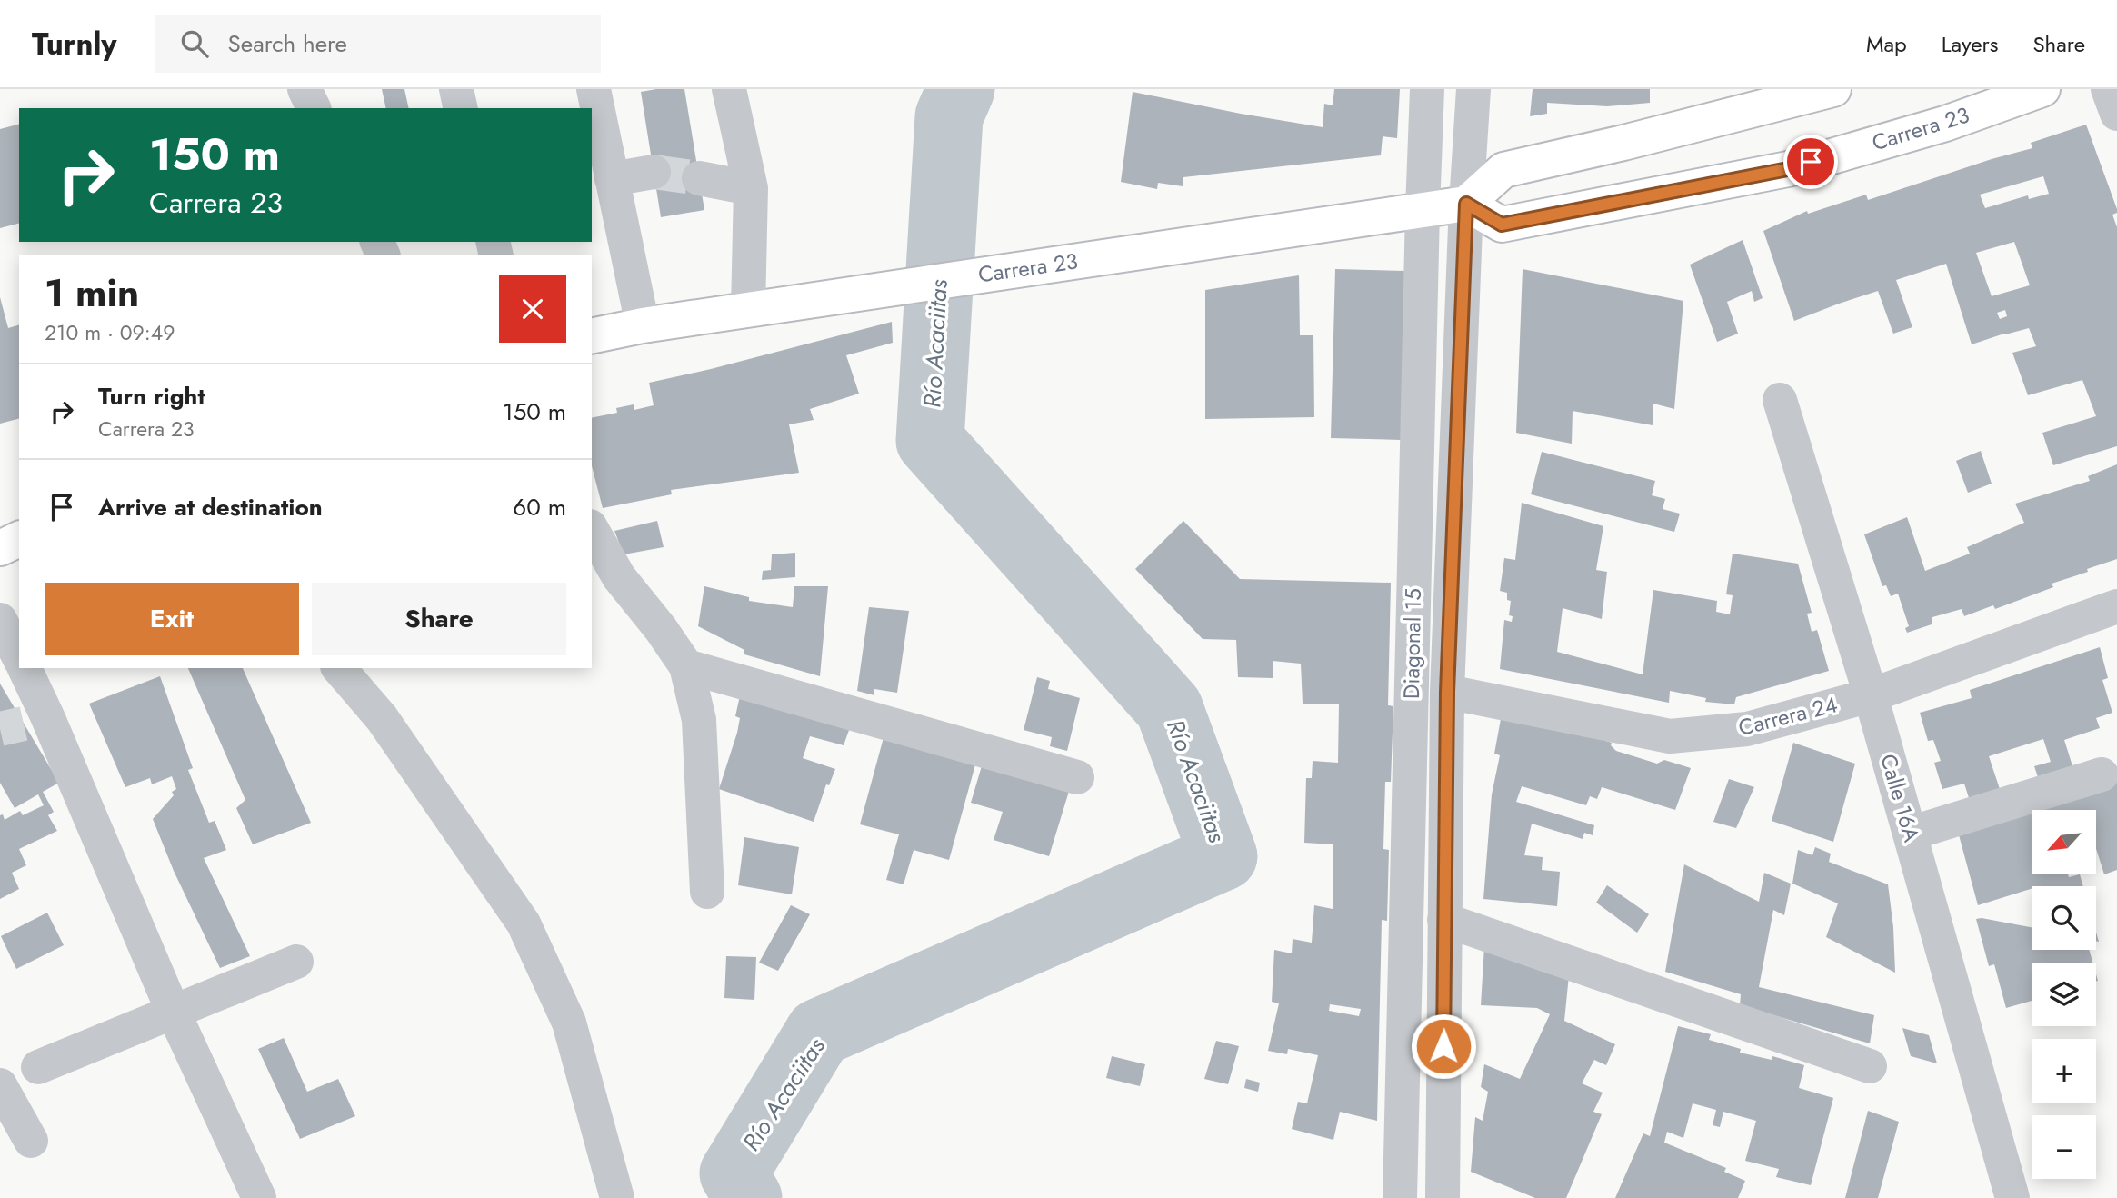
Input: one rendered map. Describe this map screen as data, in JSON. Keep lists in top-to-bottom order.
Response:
{
  "streets": {
    "main road": ["Carrera 23"],
    "street": ["Diagonal 15", "Carrera 24", "Calle 16A"]
  },
  "crossings": [
    ["Carrera 23", "Diagonal 15"],
    ["Diagonal 15", "Carrera 24"],
    ["Carrera 24", "Calle 16A"]
  ],
  "water": ["Río Acaciitas"],
  "north": "bottom left",
  "page": {
    "header": "Turnly",
    "search": "Search here",
    "nav": ["Map", "Layers", "Share"],
    "turn": ["150 m", "Carrera 23"],
    "heading": ["1 min", "210 m · 09:49"],
    "list": [
      {
        "name": "Turn right",
        "note": "Carrera 23",
        "value": "150 m"
      },
      {
        "name": "Arrive at destination",
        "value": "60 m"
      }
    ],
    "buttons": ["Exit", "Share"],
    "map_buttons": ["+", "−"]
  }
}
